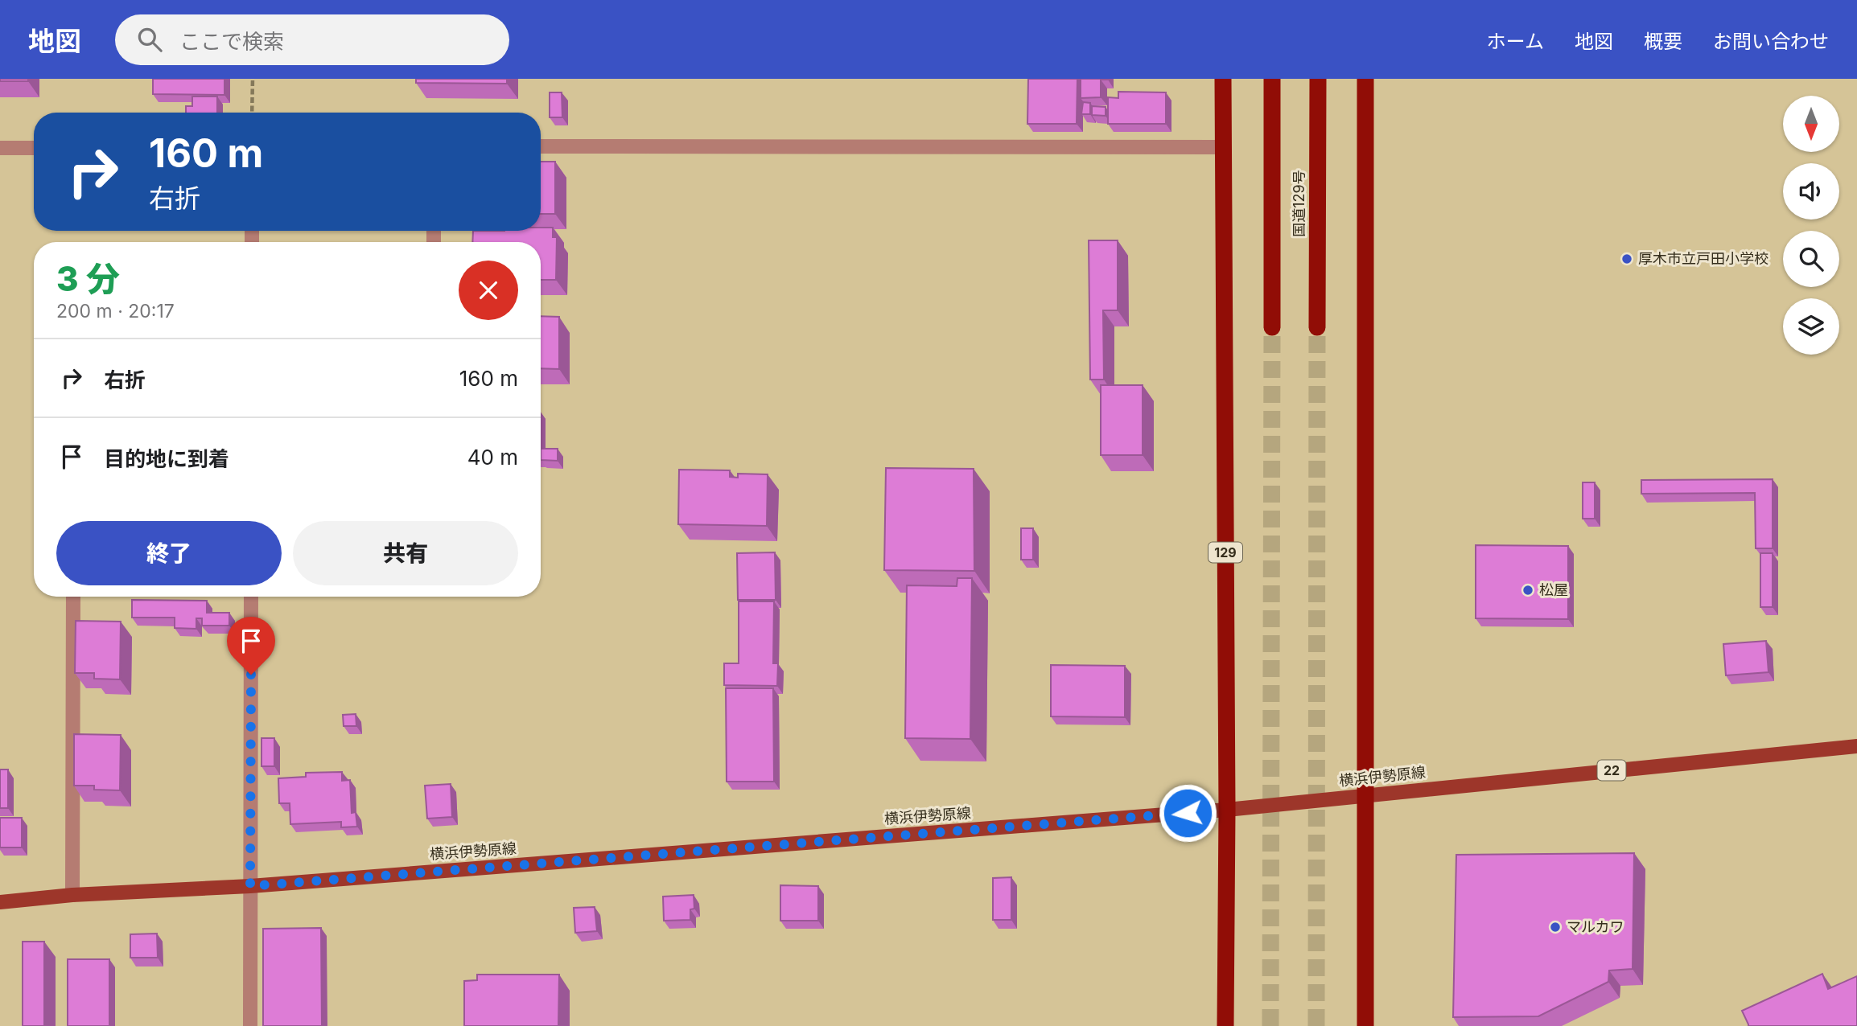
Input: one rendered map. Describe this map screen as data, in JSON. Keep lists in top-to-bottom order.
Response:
{
  "streets": {
    "highway": ["国道129号", "129"],
    "main road": ["22", "横浜伊勢原線"]
  },
  "crossings": [
    ["129", "横浜伊勢原線"]
  ],
  "places": ["厚木市立戸田小学校", "松屋", "マルカワ"],
  "north": "bottom",
  "page": {
    "header": "地図",
    "search": "ここで検索",
    "nav": [
      "ホーム",
      "地図",
      "概要",
      "お問い合わせ"
    ],
    "turn": ["160 m", "右折"],
    "heading": ["3 分", "200 m · 20:17"],
    "list": [
      {
        "name": "右折",
        "value": "160 m"
      },
      {
        "name": "目的地に到着",
        "value": "40 m"
      }
    ],
    "buttons": ["終了", "共有"]
  }
}
